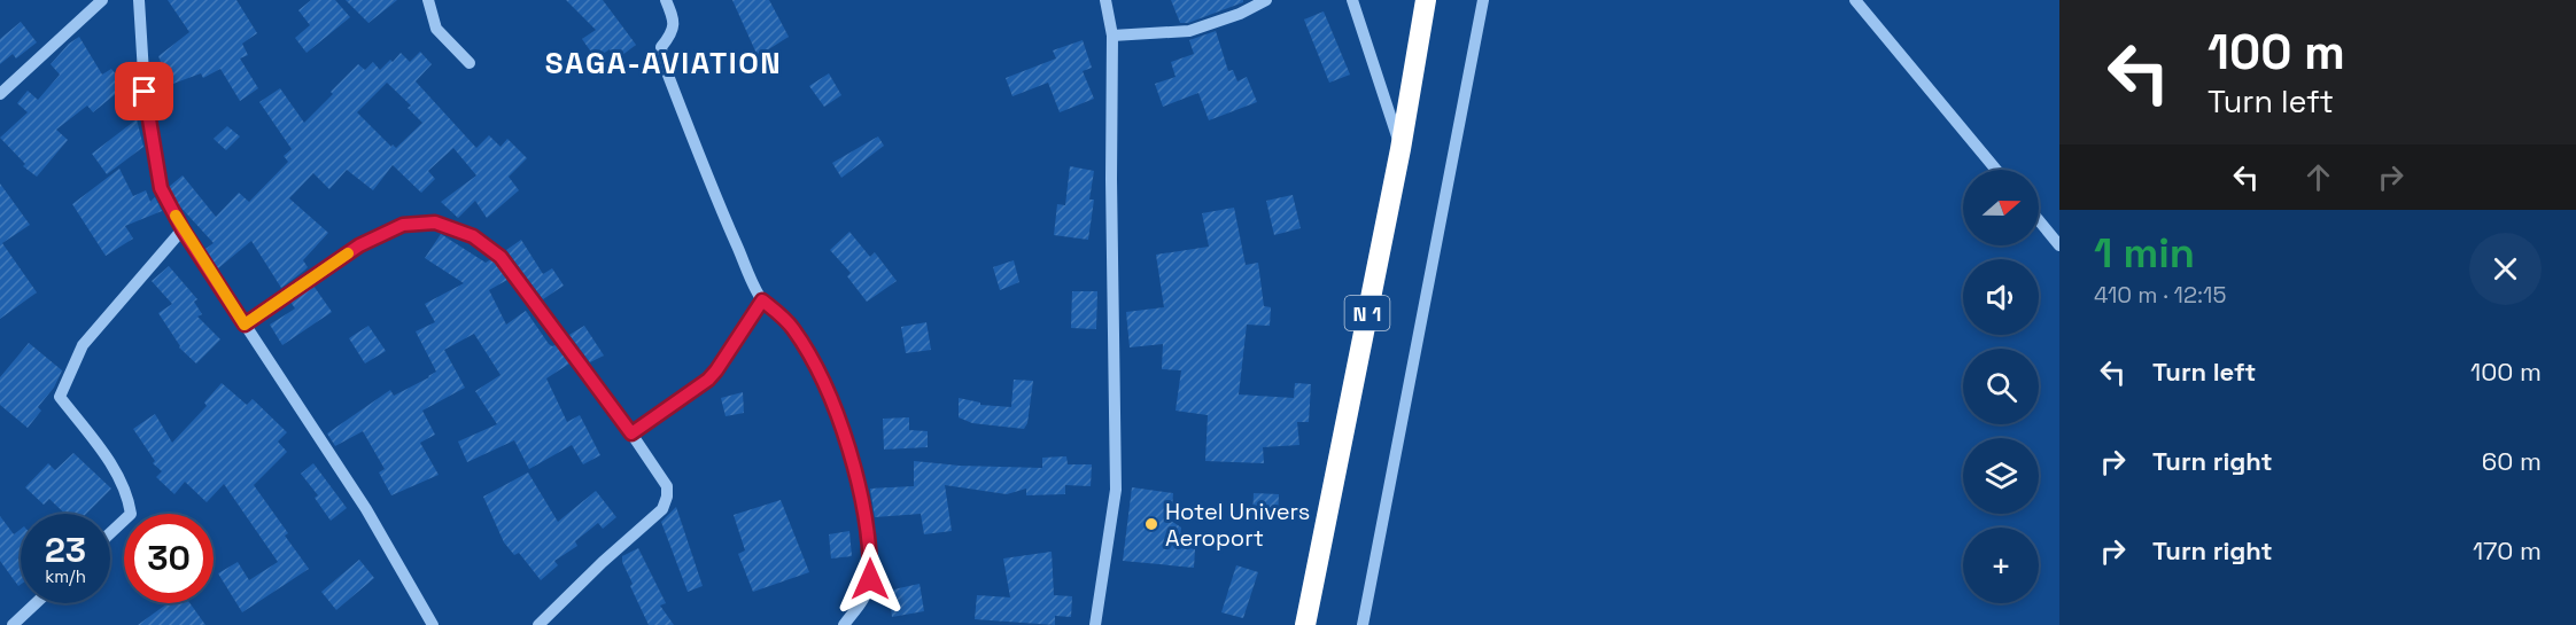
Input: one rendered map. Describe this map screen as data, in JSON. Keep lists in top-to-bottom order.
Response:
{
  "streets": {
    "highway": ["N 1"]
  },
  "districts": ["SAGA-AVIATION"],
  "places": ["Hotel Univers Aeroport"],
  "north": "right",
  "page": {
    "turn": ["100 m", "Turn left"],
    "map_buttons": "+",
    "heading": ["1 min", "410 m · 12:15"],
    "list": [
      {
        "name": "Turn left",
        "value": "100 m"
      },
      {
        "name": "Turn right",
        "value": "60 m"
      },
      {
        "name": "Turn right",
        "value": "170 m"
      }
    ],
    "speed": "23 km/h",
    "limit": "30"
  }
}
